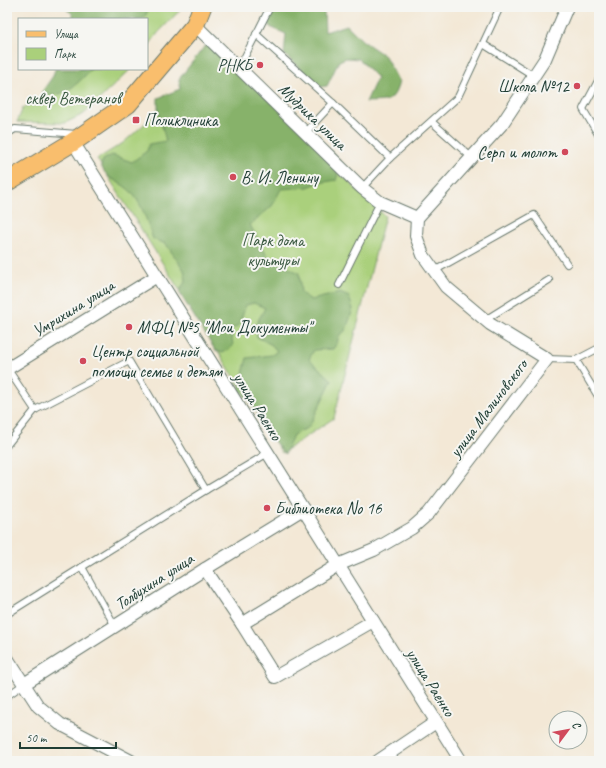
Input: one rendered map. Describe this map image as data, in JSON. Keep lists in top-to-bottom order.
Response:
{
  "streets": {
    "street": [
      "Мудрика улица",
      "Умрихина улица",
      "улица Раенко",
      "улица Малиновского",
      "Толбухина улица"
    ]
  },
  "crossings": [
    ["Мудрика улица", "улица Малиновского"],
    ["Умрихина улица", "улица Раенко"],
    ["улица Раенко", "улица Малиновского"],
    ["улица Раенко", "Толбухина улица"]
  ],
  "parks": ["сквер Ветеранов", "Парк дома культуры"],
  "places": {
    "other": [
      "РНКБ",
      "Школа №12",
      "Серп и молот",
      "В. И. Ленину",
      "МФЦ №5 \"Мои Документы\"",
      "Центр социальной помощи семье и детям",
      "Библиотека No 16"
    ],
    "transit": ["Поликлиника"]
  },
  "legend": ["Улица", "Парк"],
  "scale_bar": "50 m",
  "north": "top right"
}
